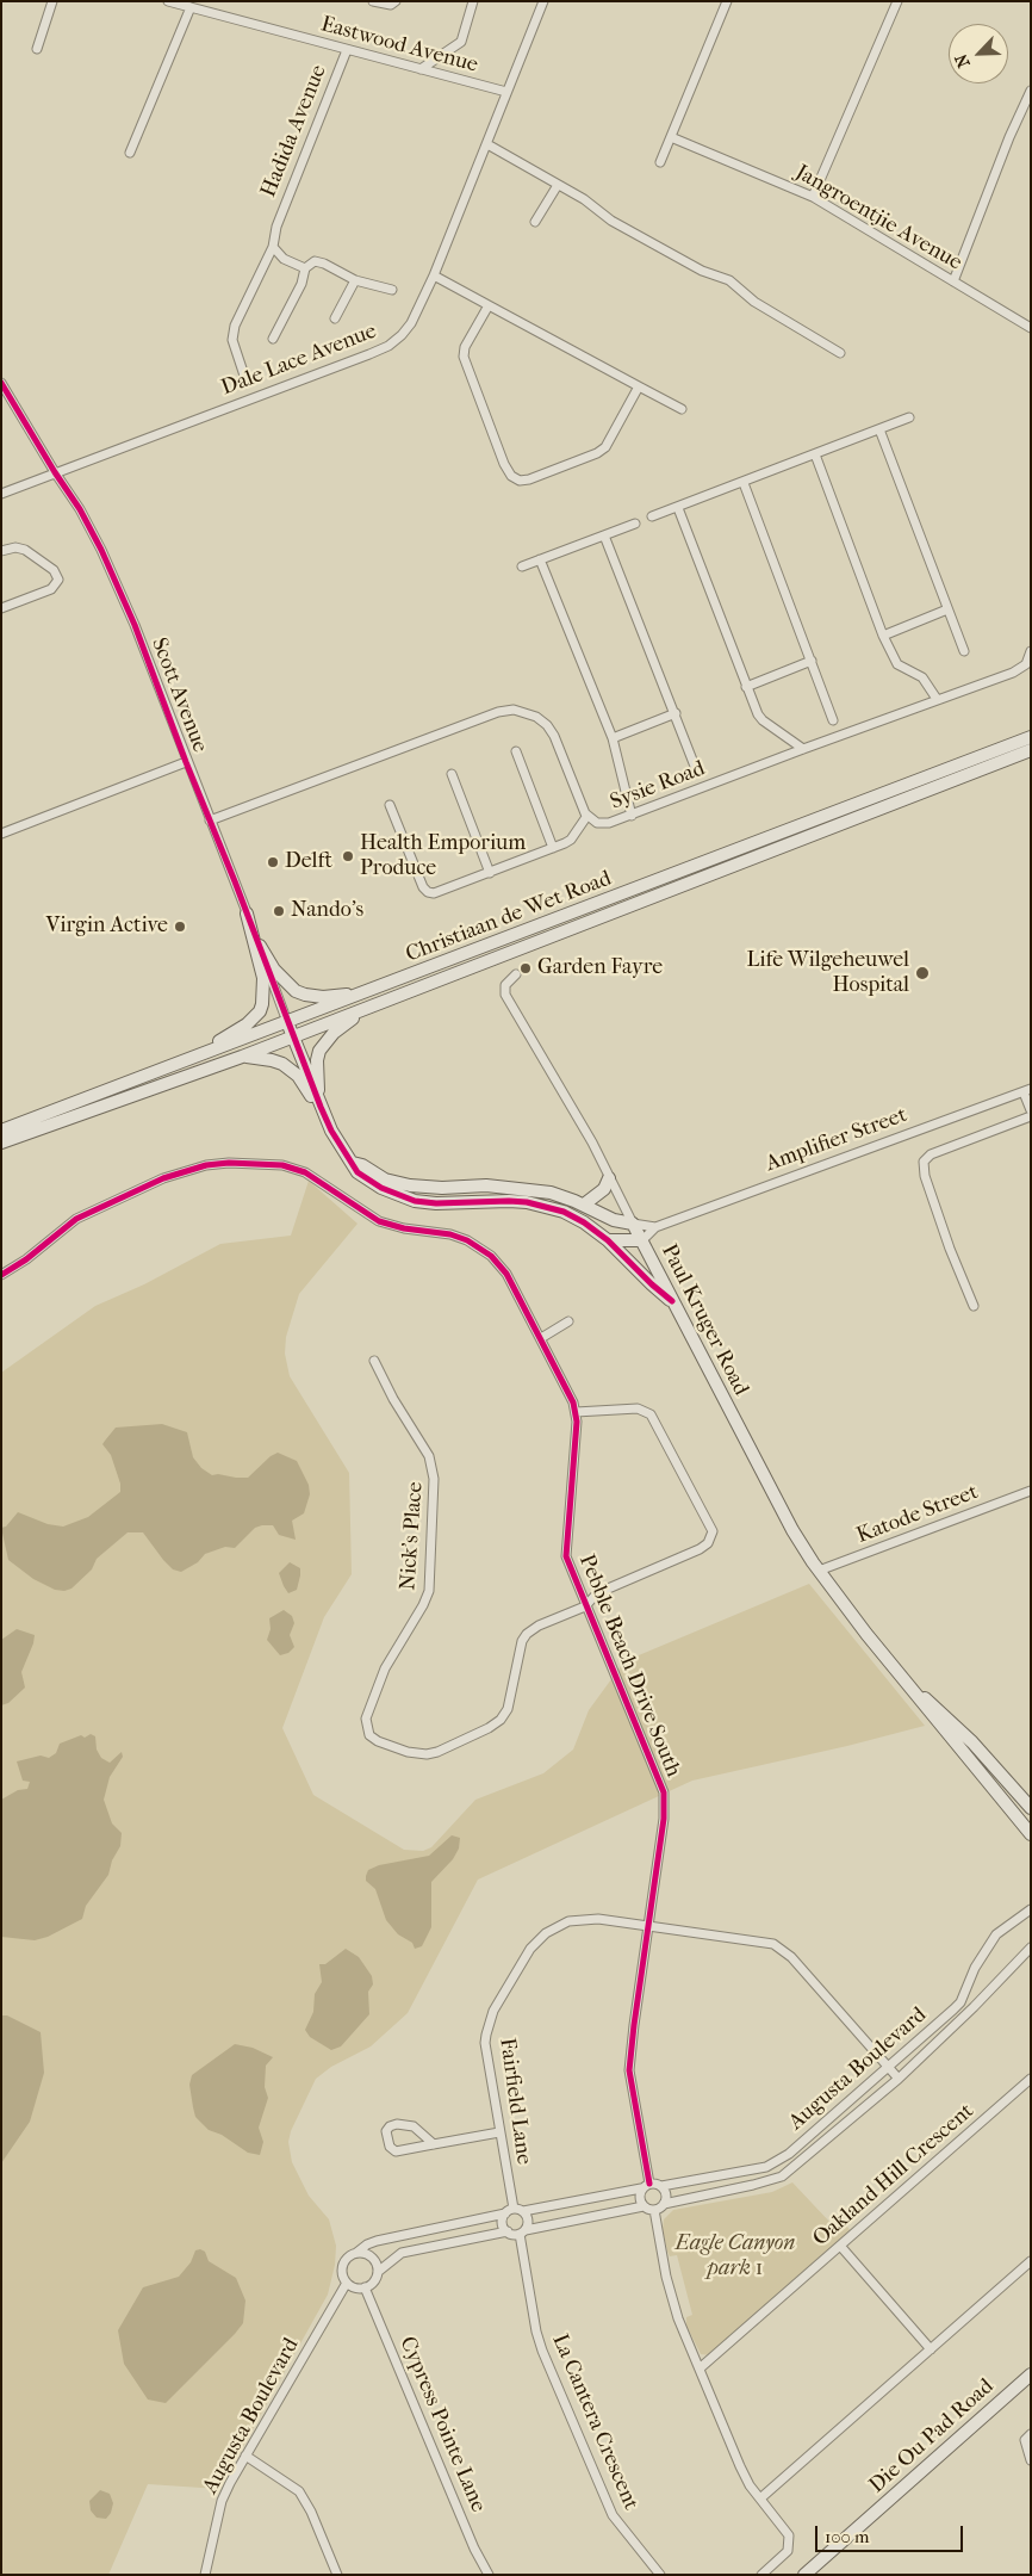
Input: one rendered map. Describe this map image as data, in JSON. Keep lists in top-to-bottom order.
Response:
{
  "streets": {
    "main road": [
      "Scott Avenue",
      "Christiaan de Wet Road",
      "Amplifier Street",
      "Paul Kruger Road",
      "Die Ou Pad Road"
    ],
    "street": [
      "Eastwood Avenue",
      "Hadida Avenue",
      "Jangroentjie Avenue",
      "Dale Lace Avenue",
      "Sysie Road",
      "Katode Street",
      "Nick’s Place",
      "Pebble Beach Drive South",
      "Augusta Boulevard",
      "Fairfield Lane",
      "Oakland Hill Crescent",
      "La Cantera Crescent",
      "Cypress Pointe Lane"
    ]
  },
  "crossings": [
    ["Eastwood Avenue", "Hadida Avenue"],
    ["Eastwood Avenue", "Dale Lace Avenue"],
    ["Dale Lace Avenue", "Scott Avenue"],
    ["Scott Avenue", "Sysie Road"],
    ["Scott Avenue", "Christiaan de Wet Road"],
    ["Amplifier Street", "Paul Kruger Road"],
    ["Paul Kruger Road", "Katode Street"],
    ["Nick’s Place", "Pebble Beach Drive South"],
    ["Pebble Beach Drive South", "Augusta Boulevard"],
    ["Pebble Beach Drive South", "Fairfield Lane"],
    ["Augusta Boulevard", "Fairfield Lane"],
    ["Augusta Boulevard", "Cypress Pointe Lane"],
    ["Fairfield Lane", "La Cantera Crescent"]
  ],
  "parks": ["Eagle Canyon park 1"],
  "places": [
    "Health Emporium Produce",
    "Delft",
    "Nando's",
    "Virgin Active",
    "Garden Fayre",
    "Life Wilgeheuwel Hospital"
  ],
  "scale_bar": "100 m",
  "north": "bottom left"
}
